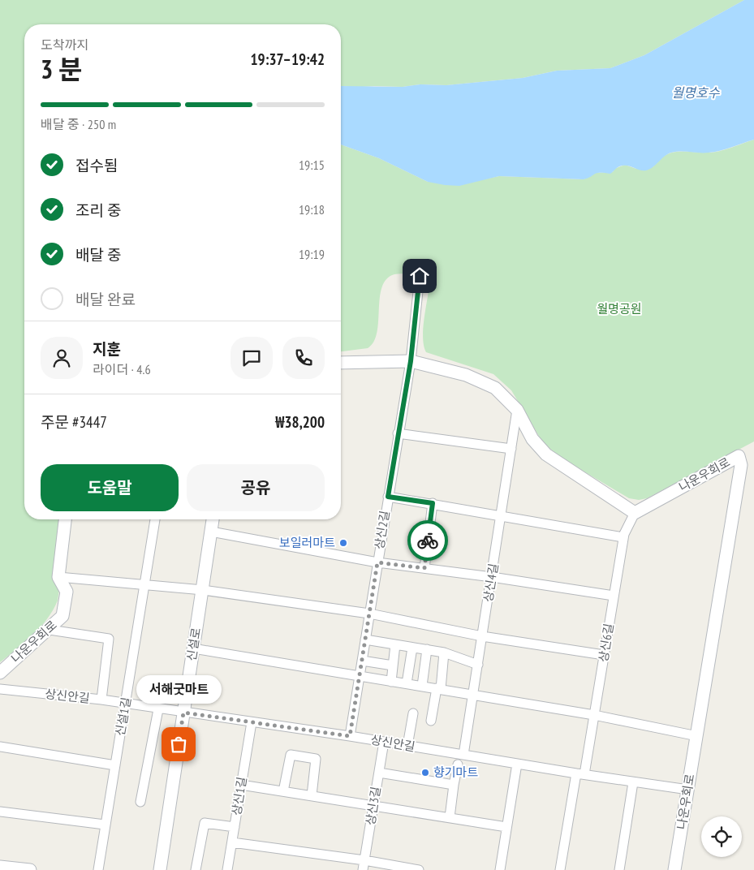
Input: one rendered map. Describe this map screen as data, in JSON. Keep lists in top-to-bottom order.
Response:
{
  "streets": {
    "street": [
      "나운우회로",
      "상신2길",
      "상신4길",
      "상신6길",
      "신설로",
      "상신안길",
      "신설1길",
      "상신1길",
      "상신3길"
    ]
  },
  "crossings": [
    ["나운우회로", "상신6길"],
    ["나운우회로", "상신안길"],
    ["상신2길", "상신안길"],
    ["상신4길", "상신안길"],
    ["상신6길", "상신안길"],
    ["신설로", "상신안길"],
    ["상신안길", "신설1길"],
    ["상신안길", "상신1길"],
    ["상신안길", "상신3길"]
  ],
  "water": ["월명호수"],
  "parks": ["월명공원"],
  "places": ["보일러마트", "서해굿마트", "향기마트"],
  "page": {
    "heading": ["3 분", "도착까지", "19:37–19:42"],
    "panel": [
      "지훈",
      "라이더 · 4.6",
      "주문 #3447",
      "₩38,200"
    ],
    "bar": "배달 중 · 250 m",
    "list": [
      ["접수됨", "19:15"],
      ["조리 중", "19:18"],
      ["배달 중", "19:19"],
      "배달 완료"
    ],
    "buttons": ["도움말", "공유"],
    "bubble": "서해굿마트"
  }
}
